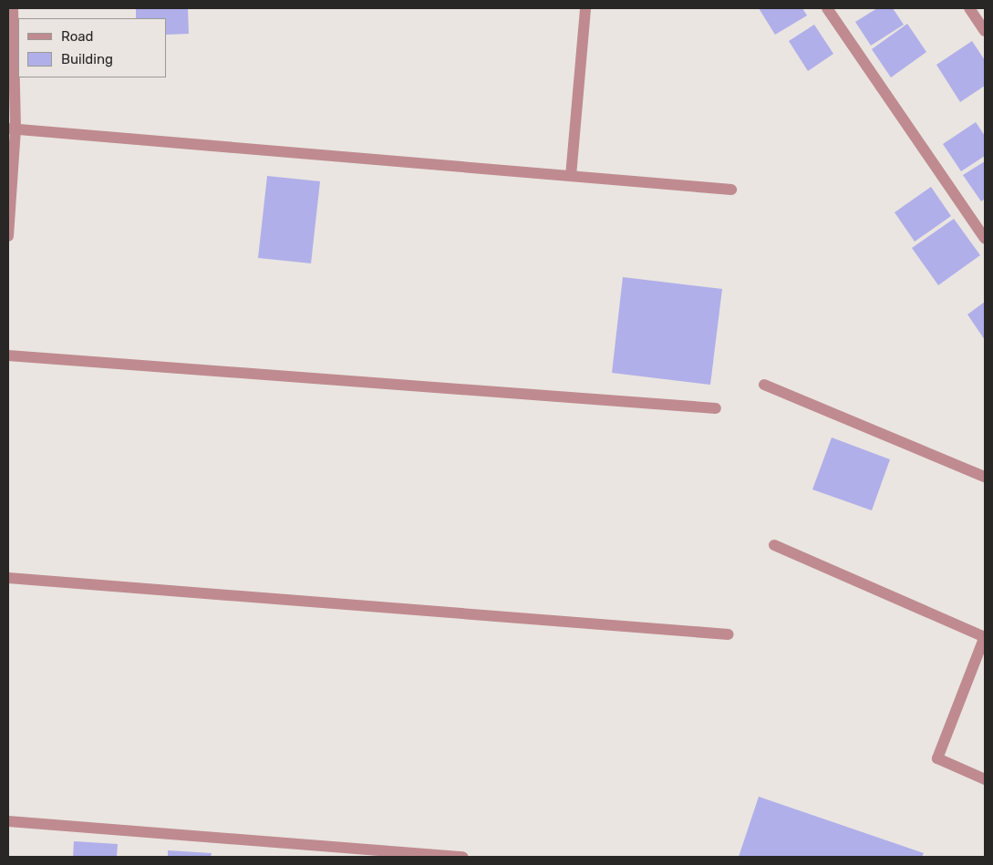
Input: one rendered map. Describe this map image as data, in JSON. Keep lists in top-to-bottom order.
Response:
{
  "legend": ["Road", "Building"]
}
